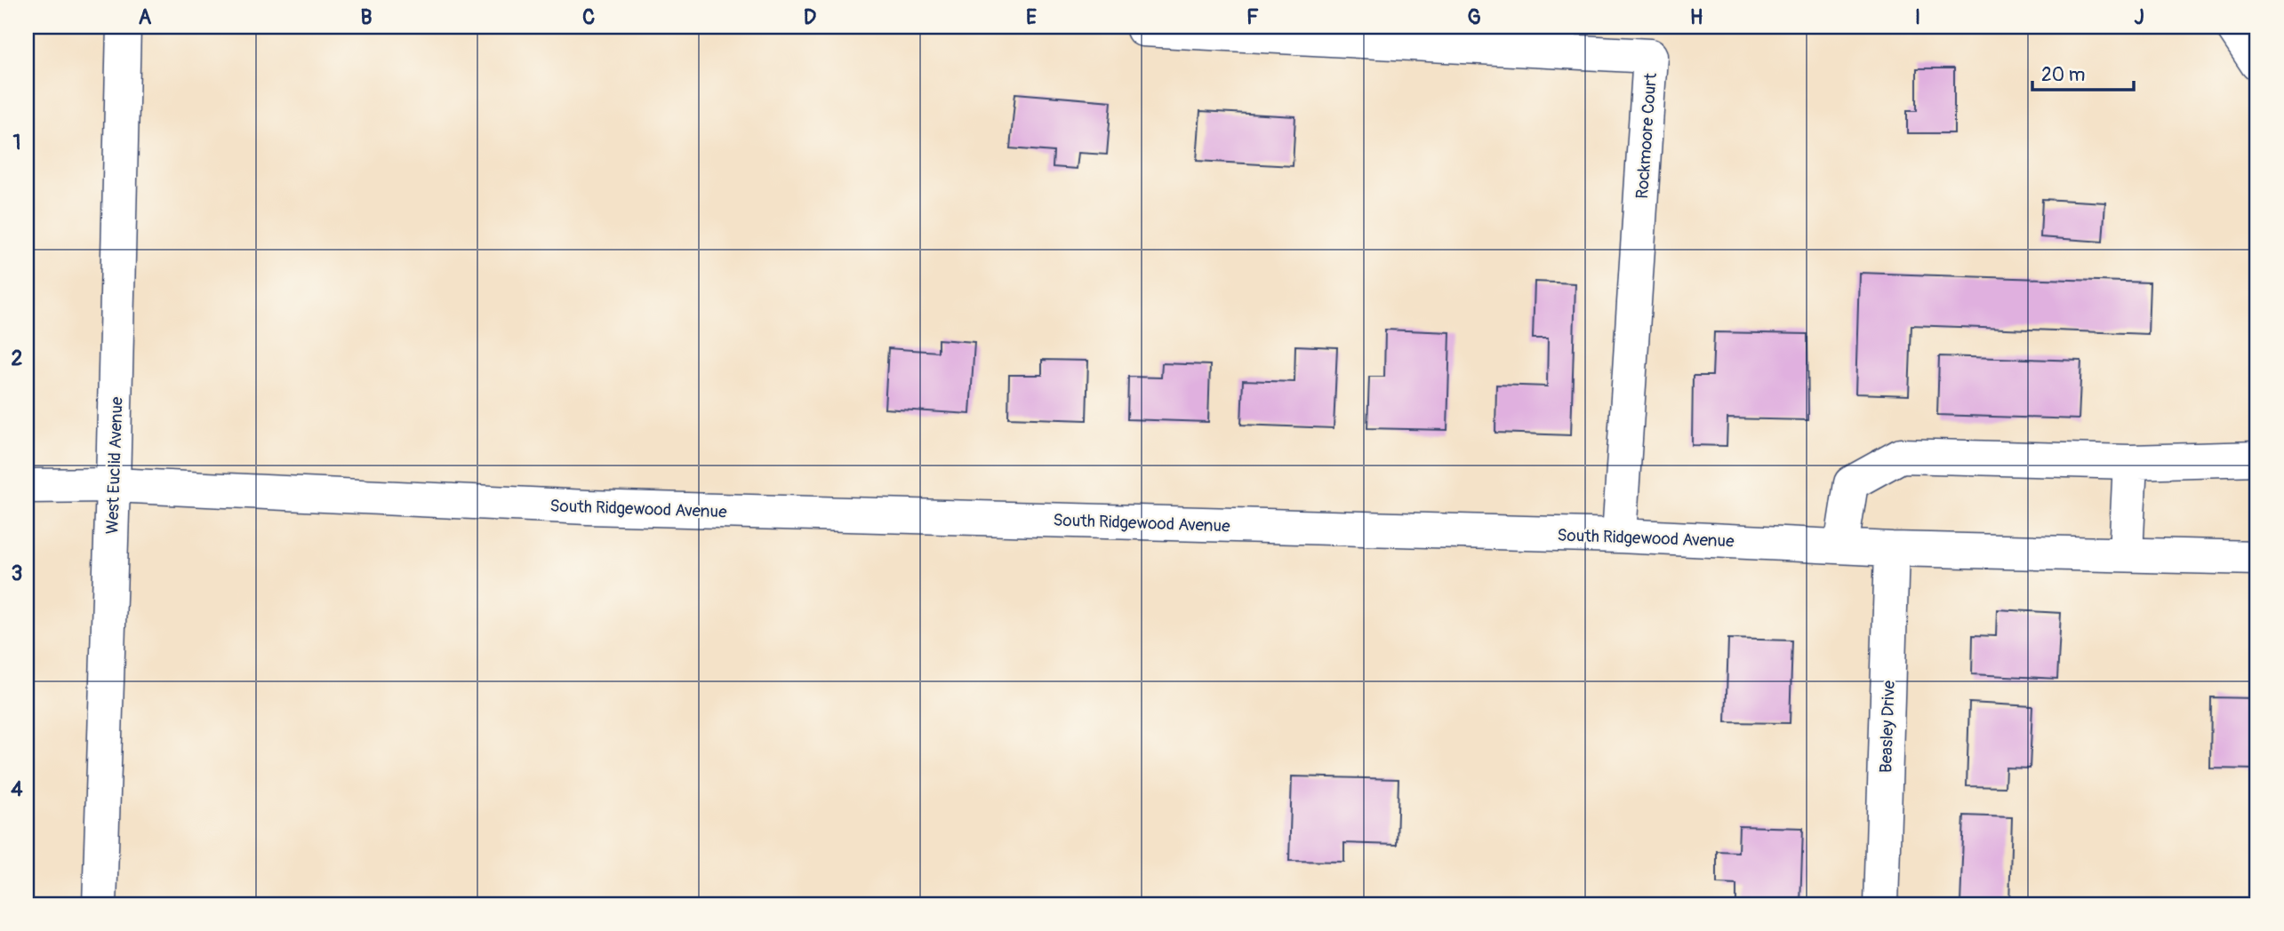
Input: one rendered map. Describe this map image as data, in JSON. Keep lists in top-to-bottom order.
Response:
{
  "streets": {
    "street": [
      "Rockmoore Court",
      "West Euclid Avenue",
      "South Ridgewood Avenue",
      "Beasley Drive"
    ]
  },
  "crossings": [
    ["Rockmoore Court", "South Ridgewood Avenue"],
    ["West Euclid Avenue", "South Ridgewood Avenue"],
    ["South Ridgewood Avenue", "Beasley Drive"]
  ],
  "scale_bar": "20 m",
  "grid": {
    "columns": [
      "A",
      "B",
      "C",
      "D",
      "E",
      "F",
      "G",
      "H",
      "I",
      "J"
    ],
    "rows": [
      "1",
      "2",
      "3",
      "4"
    ]
  }
}
